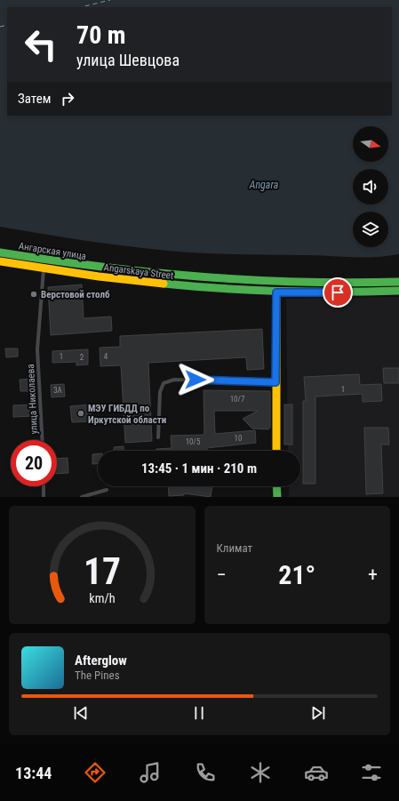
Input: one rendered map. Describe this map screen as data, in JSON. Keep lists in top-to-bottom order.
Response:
{
  "streets": {
    "main road": ["Ангарская улица", "Angarskaya Street"],
    "lane": ["улица Николаева"]
  },
  "crossings": [
    ["Angarskaya Street", "улица Николаева"]
  ],
  "water": ["Angara"],
  "places": ["Верстовой столб", "МЭУ ГИБДД по Иркутской области"],
  "house_numbers": [
    "1",
    "4",
    "2",
    "1",
    "3А",
    "10/7",
    "10",
    "10/5"
  ],
  "north": "right",
  "page": {
    "turn": ["70 m", "улица Шевцова"],
    "then": "Затем",
    "limit": "20",
    "trip": "13:45 · 1 мин · 210 m",
    "tile": "Климат",
    "heat": ["−", "21°", "+"],
    "song": ["Afterglow", "The Pines"],
    "tabs": "13:44",
    "gauge": ["17", "km/h"]
  }
}
